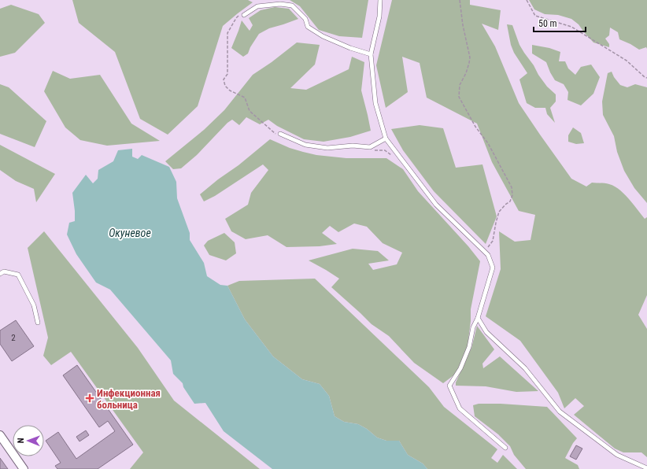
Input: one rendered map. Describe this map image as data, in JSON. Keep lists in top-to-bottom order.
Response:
{
  "water": ["Окуневое"],
  "places": {
    "health": ["Инфекционная больница"]
  },
  "house_numbers": ["2"],
  "scale_bar": "50 m",
  "north": "left"
}
